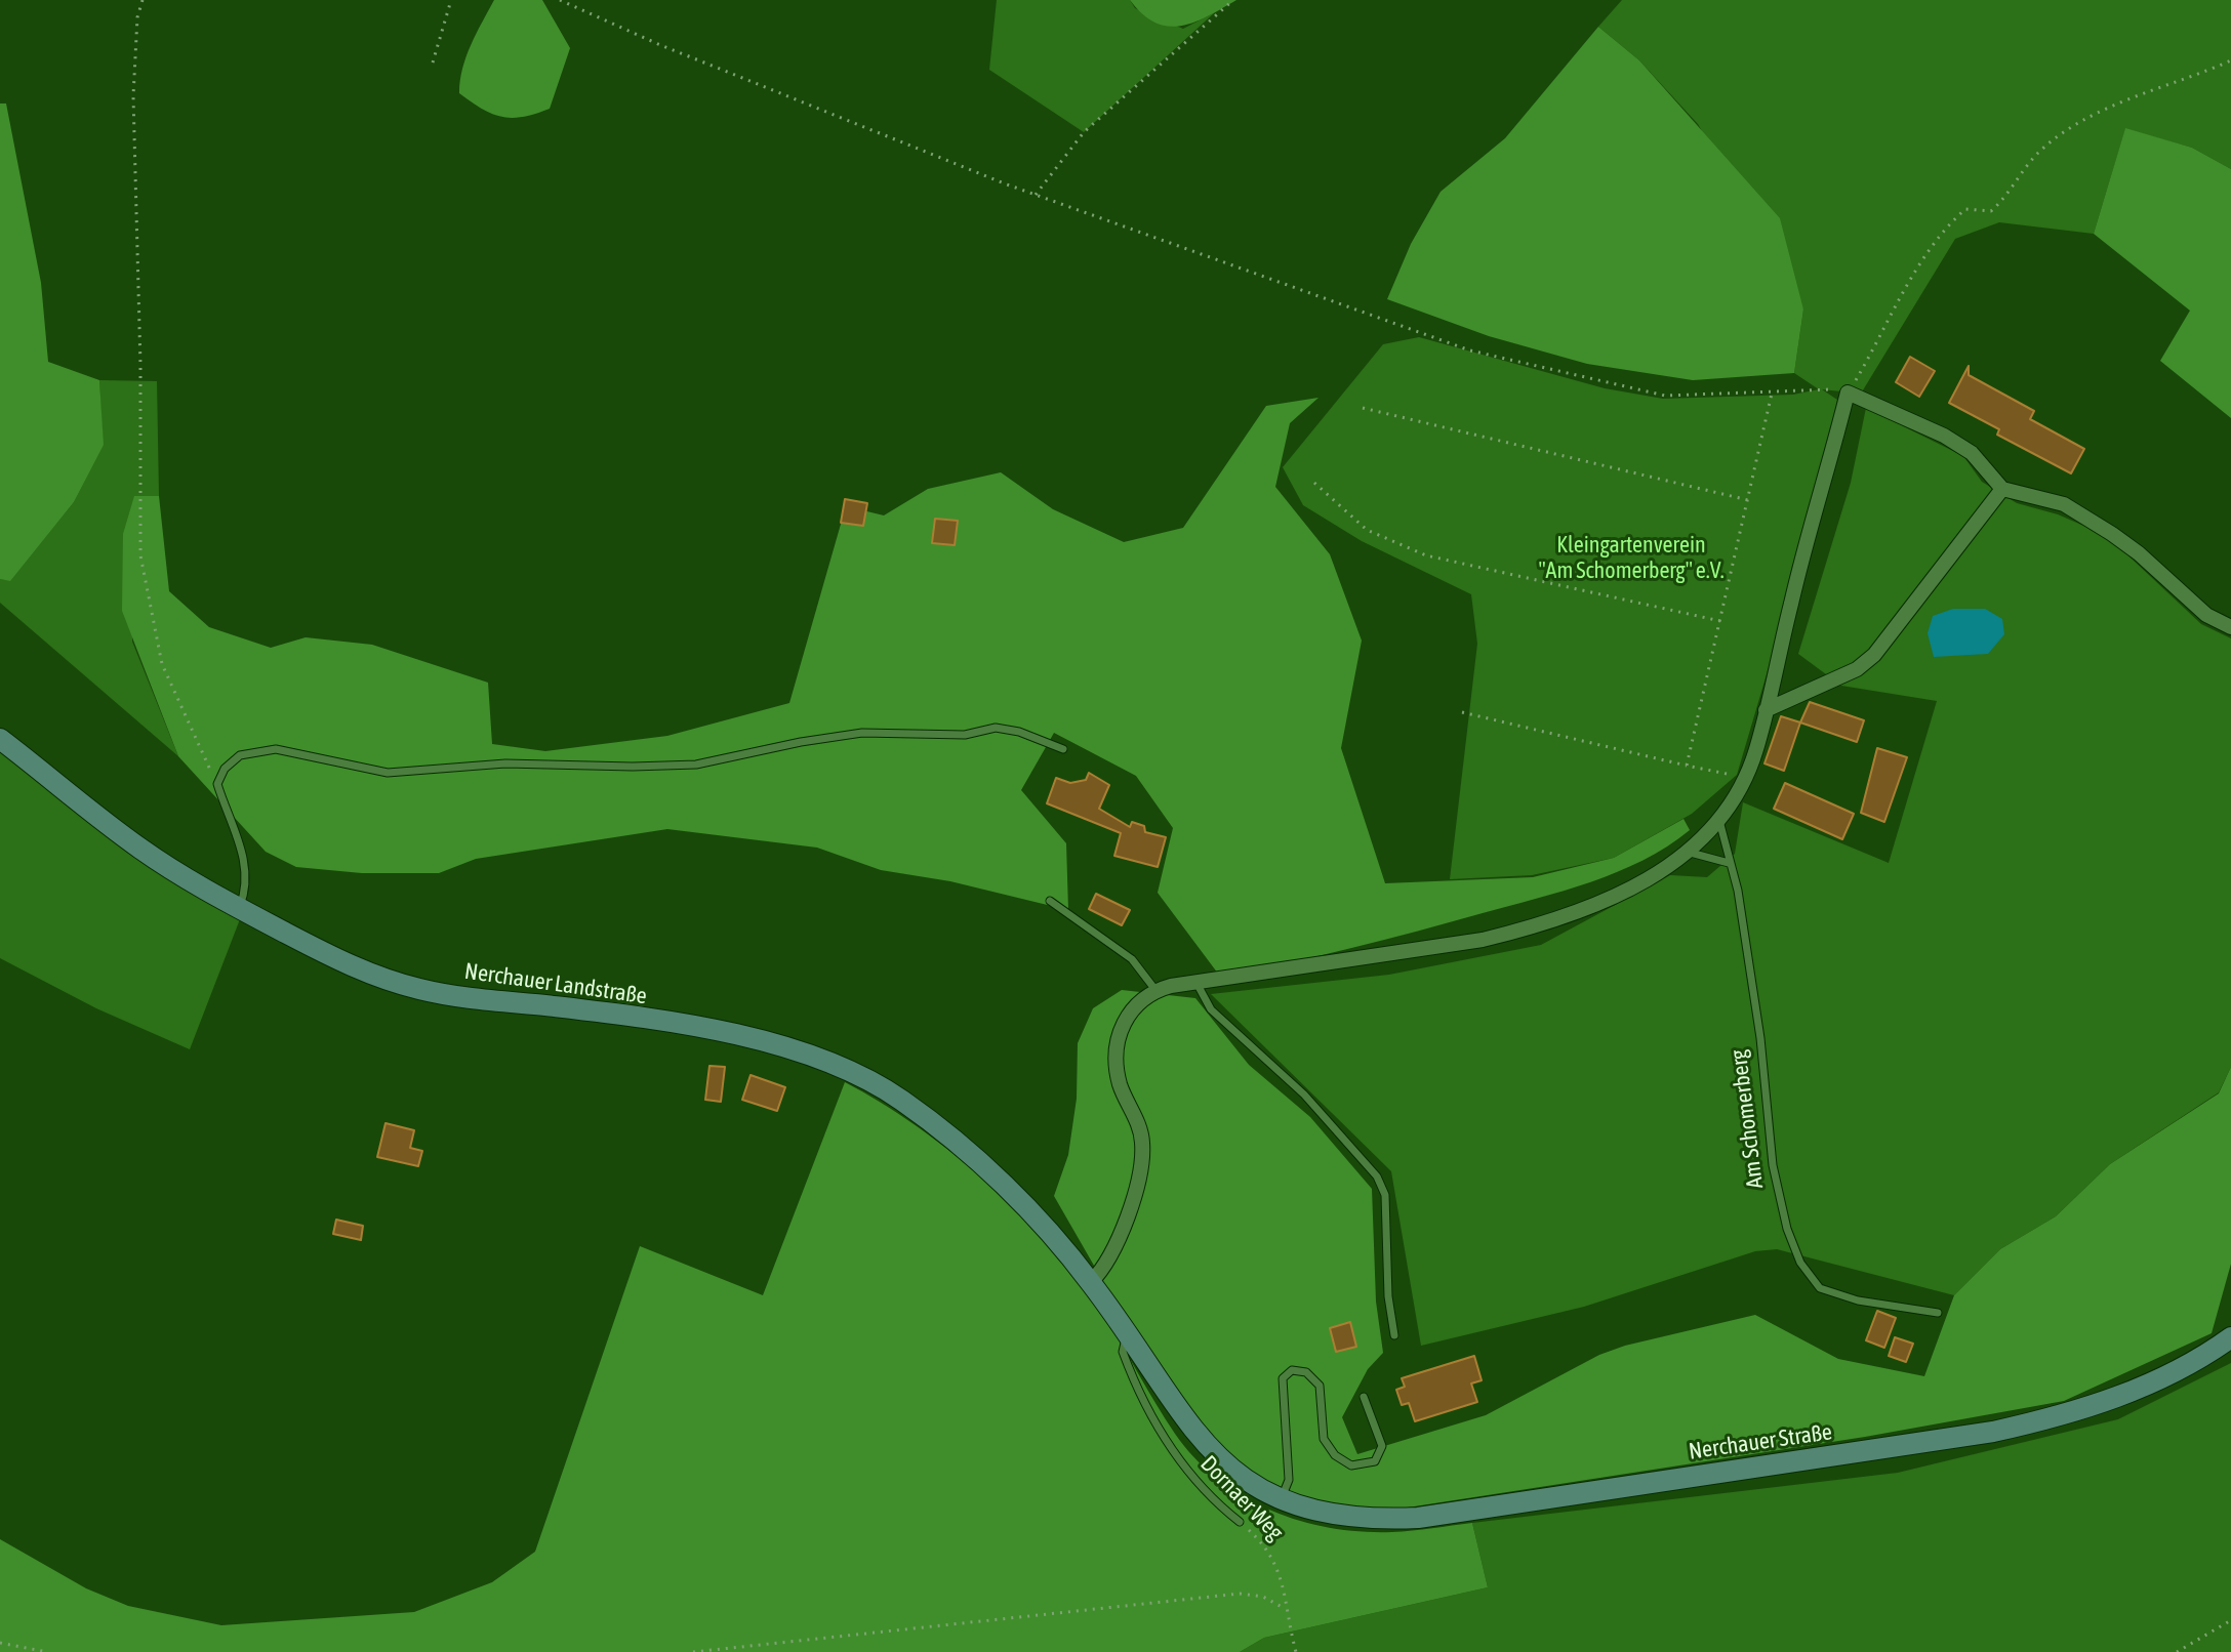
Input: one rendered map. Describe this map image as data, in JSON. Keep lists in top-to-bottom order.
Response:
{
  "streets": {
    "main road": ["Nerchauer Landstraße", "Nerchauer Straße"],
    "lane": ["Am Schomerberg", "Dornaer Weg"]
  },
  "crossings": [
    ["Nerchauer Landstraße", "Nerchauer Straße"],
    ["Nerchauer Straße", "Dornaer Weg"]
  ],
  "parks": ["Kleingartenverein \"Am Schomerberg\" e.V."]
}
